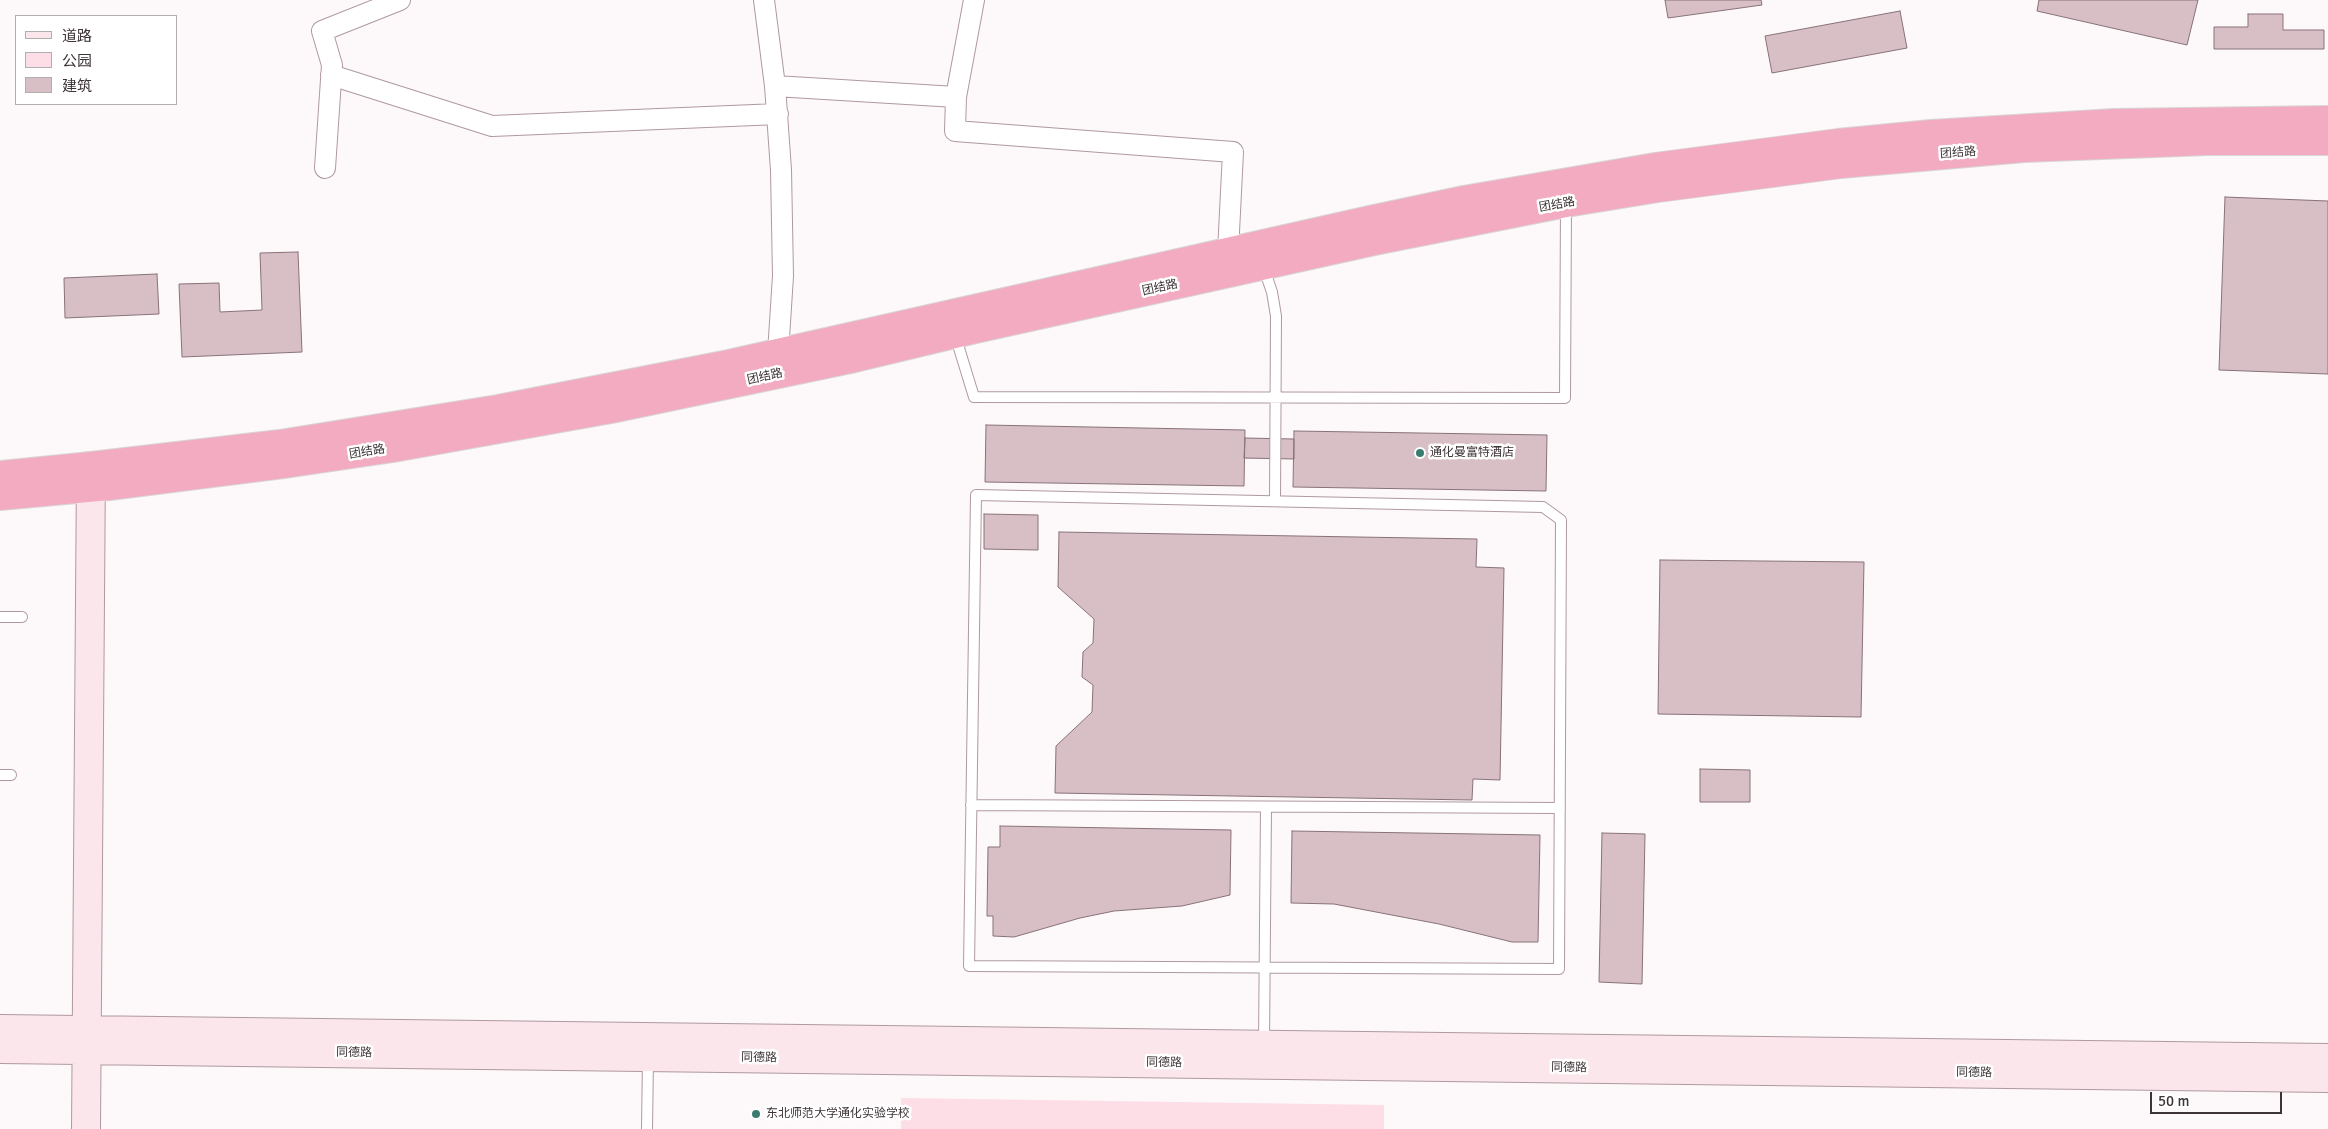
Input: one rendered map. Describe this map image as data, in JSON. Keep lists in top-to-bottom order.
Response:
{
  "streets": {
    "highway": ["团结路"],
    "main road": ["同德路"]
  },
  "places": ["通化曼富特酒店", "东北师范大学通化实验学校"],
  "legend": ["道路", "公园", "建筑"],
  "scale_bar": "50 m"
}
